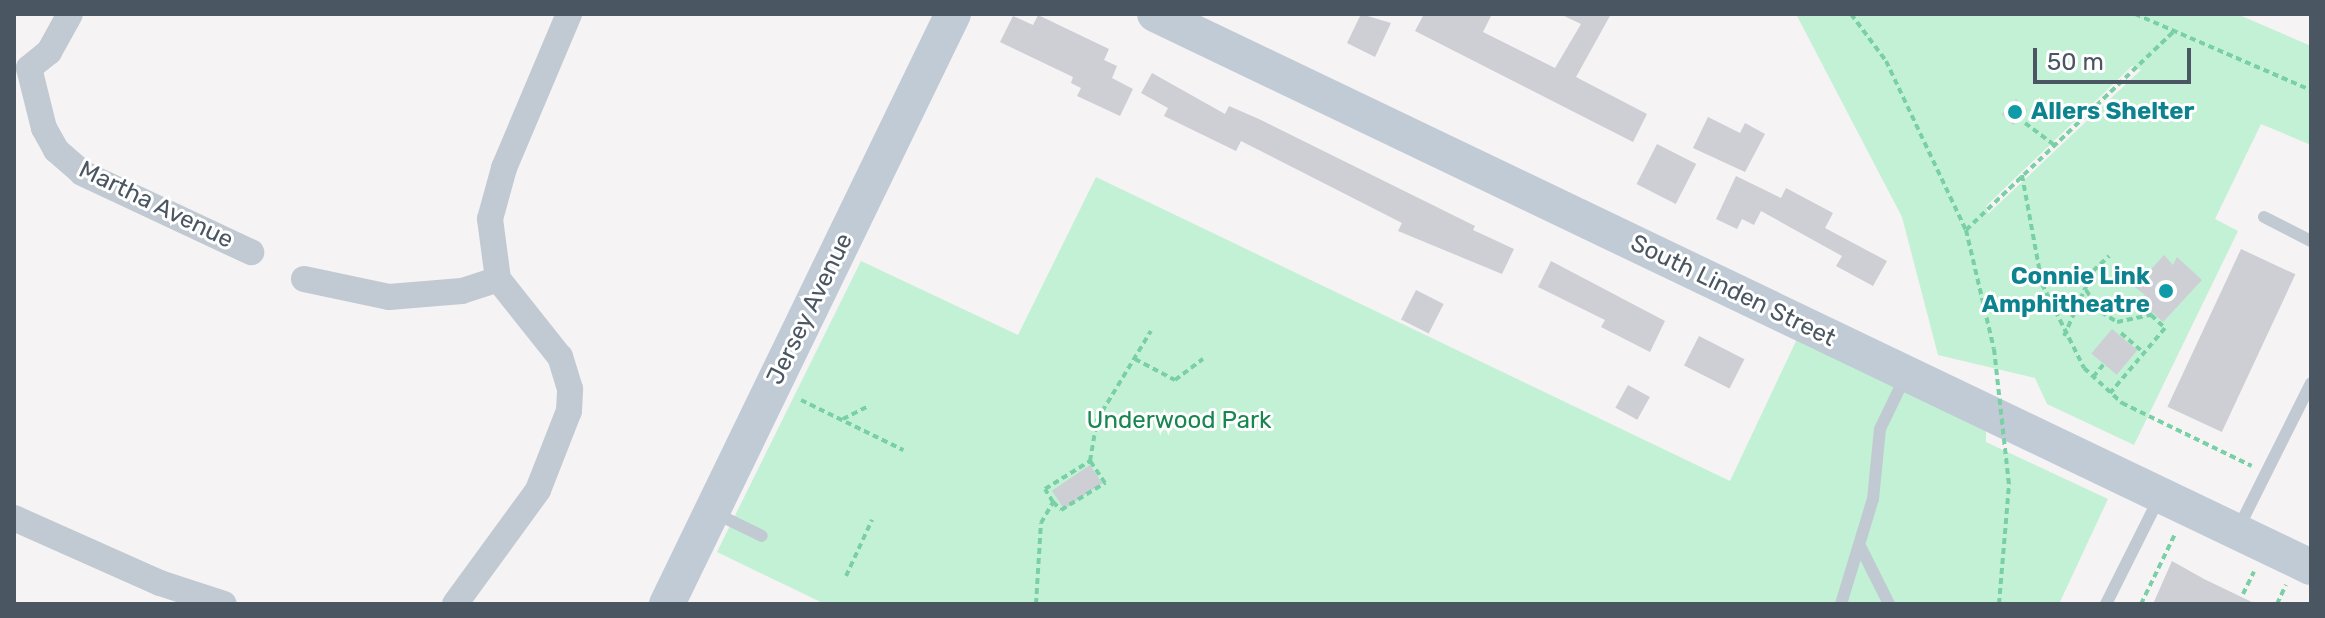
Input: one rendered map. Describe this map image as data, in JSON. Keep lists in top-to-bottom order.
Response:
{
  "streets": {
    "main road": ["South Linden Street", "Jersey Avenue"],
    "street": ["Martha Avenue"]
  },
  "parks": ["Underwood Park"],
  "places": ["Allers Shelter", "Connie Link Amphitheatre"],
  "scale_bar": "50 m"
}
